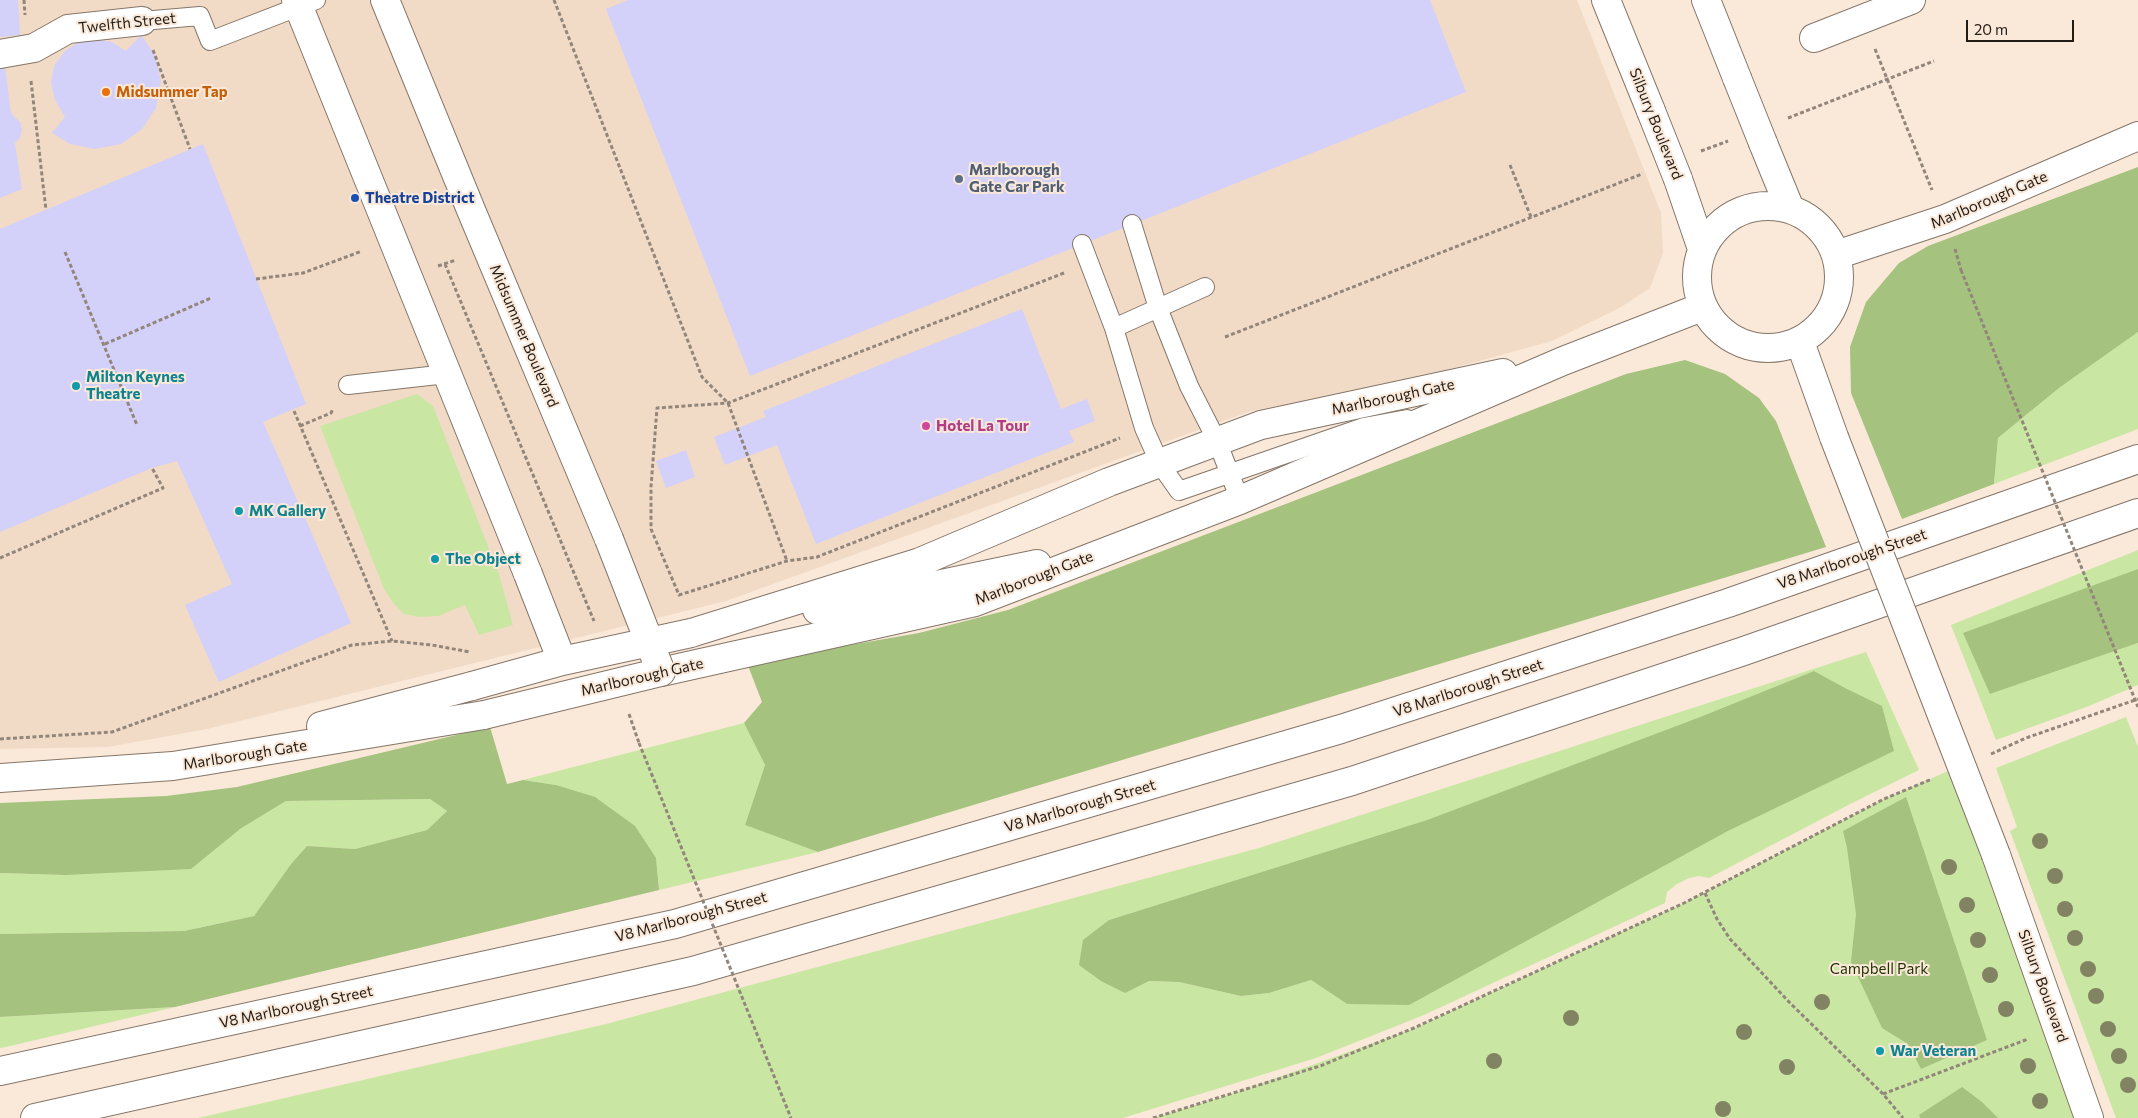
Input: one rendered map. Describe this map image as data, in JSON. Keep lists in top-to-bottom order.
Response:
{
  "streets": {
    "street": [
      "Twelfth Street",
      "Silbury Boulevard",
      "Marlborough Gate",
      "Midsummer Boulevard",
      "V8 Marlborough Street"
    ]
  },
  "crossings": [
    ["Silbury Boulevard", "Marlborough Gate"],
    ["Marlborough Gate", "Midsummer Boulevard"]
  ],
  "parks": ["Campbell Park"],
  "places": [
    "Midsummer Tap",
    "Marlborough Gate Car Park",
    "Theatre District",
    "Milton Keynes Theatre",
    "Hotel La Tour",
    "MK Gallery",
    "The Object",
    "War Veteran"
  ],
  "scale_bar": "20 m"
}
